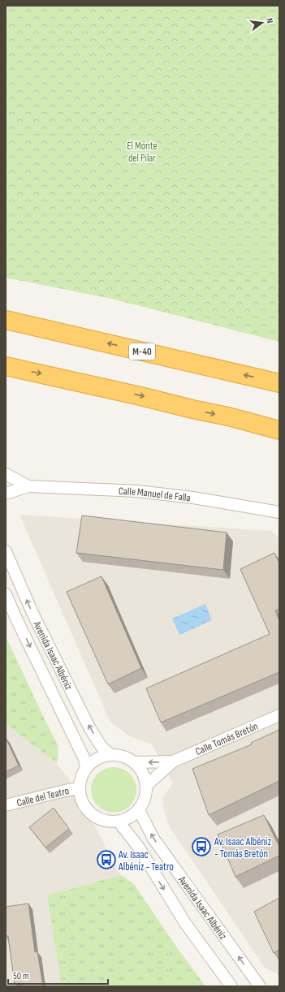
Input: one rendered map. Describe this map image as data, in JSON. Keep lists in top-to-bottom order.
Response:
{
  "streets": {
    "highway": ["M-40"],
    "street": [
      "Calle Manuel de Falla",
      "Avenida Isaac Albéniz",
      "Calle Tomás Bretón",
      "Calle del Teatro"
    ]
  },
  "crossings": [
    ["Avenida Isaac Albéniz", "Calle Tomás Bretón"],
    ["Avenida Isaac Albéniz", "Calle del Teatro"],
    ["Calle Tomás Bretón", "Calle del Teatro"]
  ],
  "parks": ["El Monte del Pilar"],
  "places": {
    "bus stop": ["Av. Isaac Albéniz - Tomás Bretón", "Av. Isaac Albéniz - Teatro"]
  },
  "scale_bar": "50 m",
  "north": "right"
}
